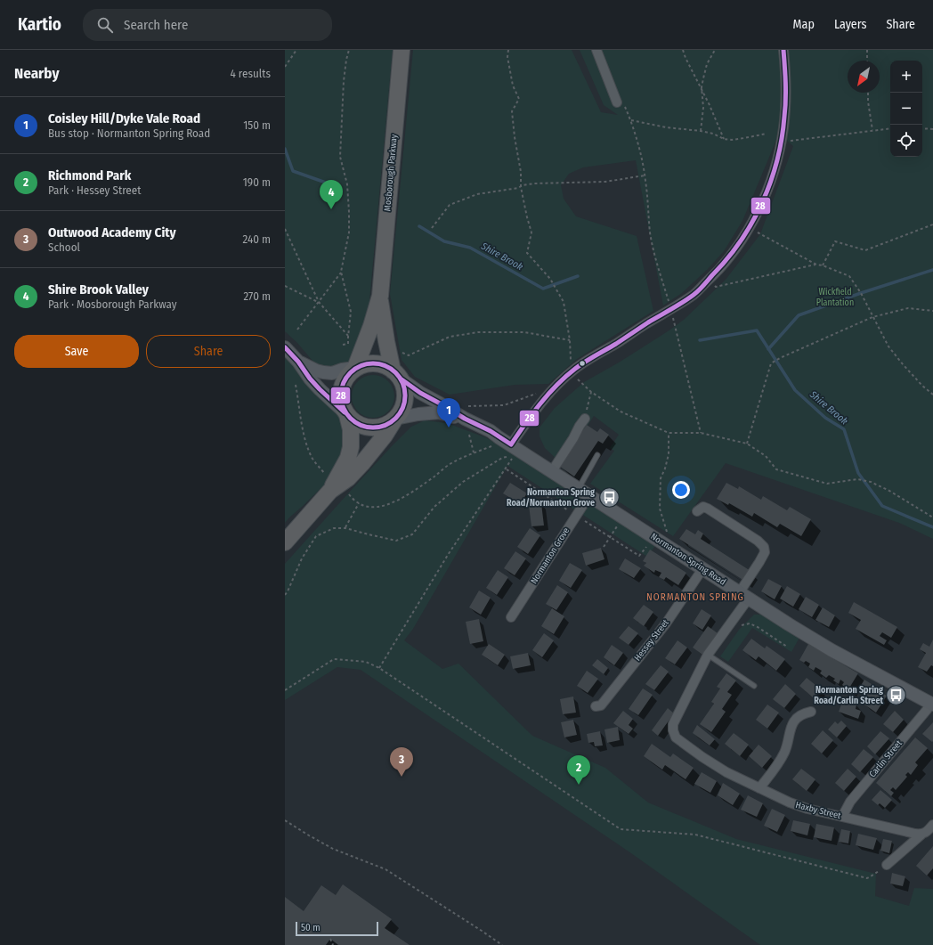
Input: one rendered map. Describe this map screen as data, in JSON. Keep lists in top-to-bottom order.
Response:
{
  "streets": {
    "highway": ["Mosborough Parkway"],
    "main road": ["Normanton Spring Road"],
    "street": [
      "Normanton Grove",
      "Hessey Street",
      "Carlin Street",
      "Haxby Street"
    ]
  },
  "crossings": [
    ["Mosborough Parkway", "Normanton Spring Road"],
    ["Normanton Grove", "Normanton Spring Road"],
    ["Normanton Spring Road", "Hessey Street"],
    ["Normanton Spring Road", "Carlin Street"],
    ["Normanton Spring Road", "Haxby Street"],
    ["Carlin Street", "Haxby Street"]
  ],
  "districts": ["NORMANTON SPRING"],
  "water": ["Shire Brook"],
  "parks": ["Wickfield Plantation"],
  "places": {
    "bus stop": ["Normanton Spring Road/Normanton Grove", "Normanton Spring Road/Carlin Street"]
  },
  "lines": ["transit line 28"],
  "scale_bar": "50 m",
  "north": "bottom left",
  "page": {
    "header": "Kartio",
    "search": "Search here",
    "nav": ["Map", "Layers", "Share"],
    "heading": ["Nearby", "4 results"],
    "map_buttons": ["+", "−"],
    "list": [
      {
        "mark": "1",
        "name": "Coisley Hill/Dyke Vale Road",
        "note": "Bus stop · Normanton Spring Road",
        "value": "150 m"
      },
      {
        "mark": "2",
        "name": "Richmond Park",
        "note": "Park · Hessey Street",
        "value": "190 m"
      },
      {
        "mark": "3",
        "name": "Outwood Academy City",
        "note": "School",
        "value": "240 m"
      },
      {
        "mark": "4",
        "name": "Shire Brook Valley",
        "note": "Park · Mosborough Parkway",
        "value": "270 m"
      }
    ],
    "pins": [
      "4",
      "1",
      "3",
      "2"
    ],
    "buttons": ["Save", "Share"],
    "scale": "50 m"
  }
}
